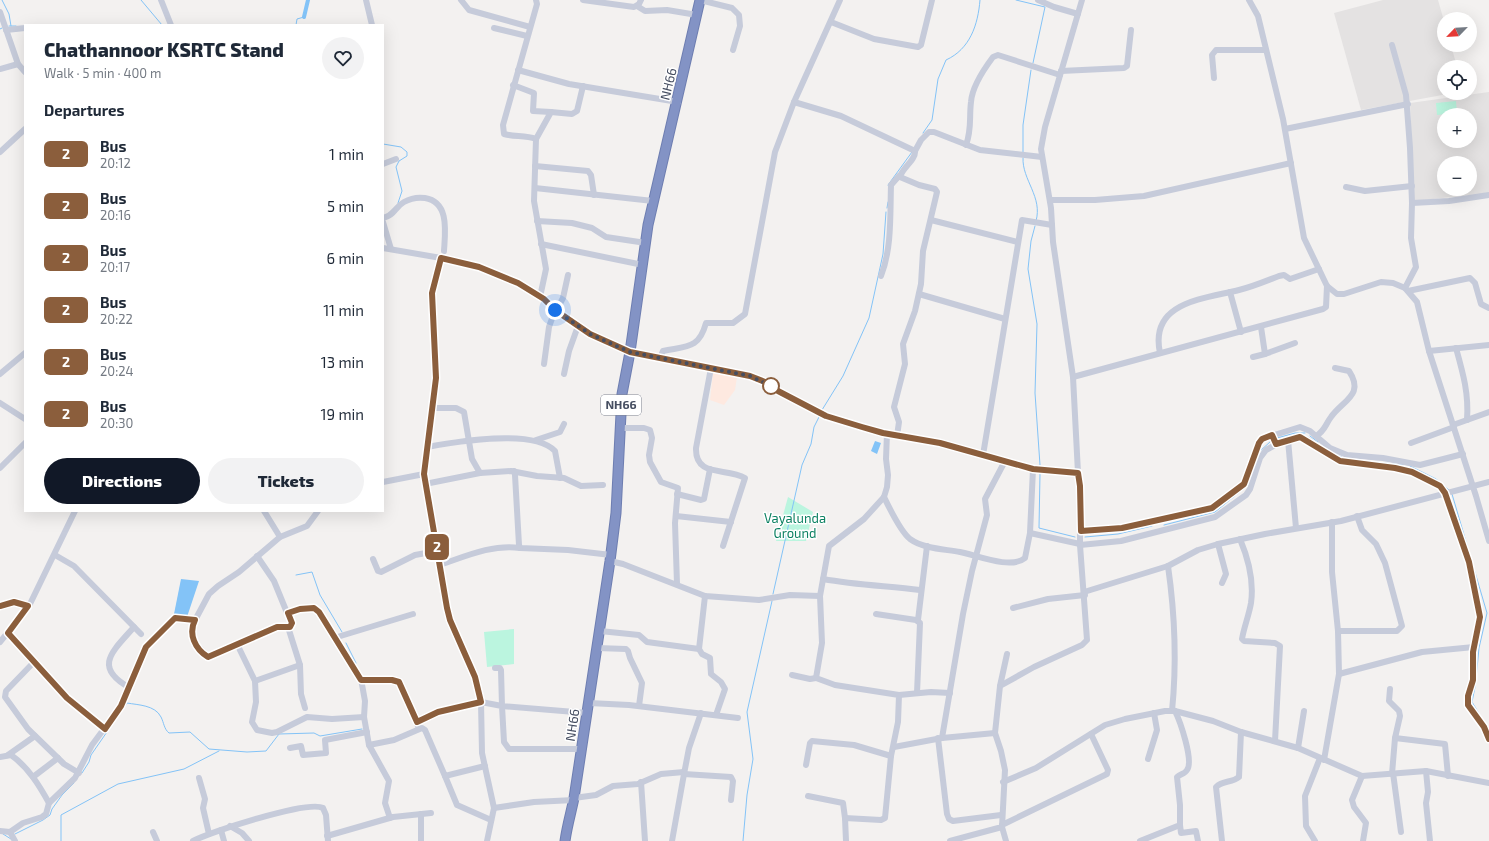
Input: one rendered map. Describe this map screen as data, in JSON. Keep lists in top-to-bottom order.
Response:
{
  "streets": {
    "highway": ["NH66"]
  },
  "parks": ["Vayalunda Ground"],
  "lines": ["bus line 2"],
  "north": "bottom left",
  "page": {
    "on_map": "2",
    "map_buttons": ["+", "−"],
    "heading": [
      ["Chathannoor KSRTC Stand", "Walk · 5 min · 400 m"],
      "Departures"
    ],
    "list": [
      {
        "mark": "2",
        "name": "Bus",
        "note": "20:12",
        "value": "1 min"
      },
      {
        "mark": "2",
        "name": "Bus",
        "note": "20:16",
        "value": "5 min"
      },
      {
        "mark": "2",
        "name": "Bus",
        "note": "20:17",
        "value": "6 min"
      },
      {
        "mark": "2",
        "name": "Bus",
        "note": "20:22",
        "value": "11 min"
      },
      {
        "mark": "2",
        "name": "Bus",
        "note": "20:24",
        "value": "13 min"
      },
      {
        "mark": "2",
        "name": "Bus",
        "note": "20:30",
        "value": "19 min"
      }
    ],
    "buttons": ["Directions", "Tickets"]
  }
}
